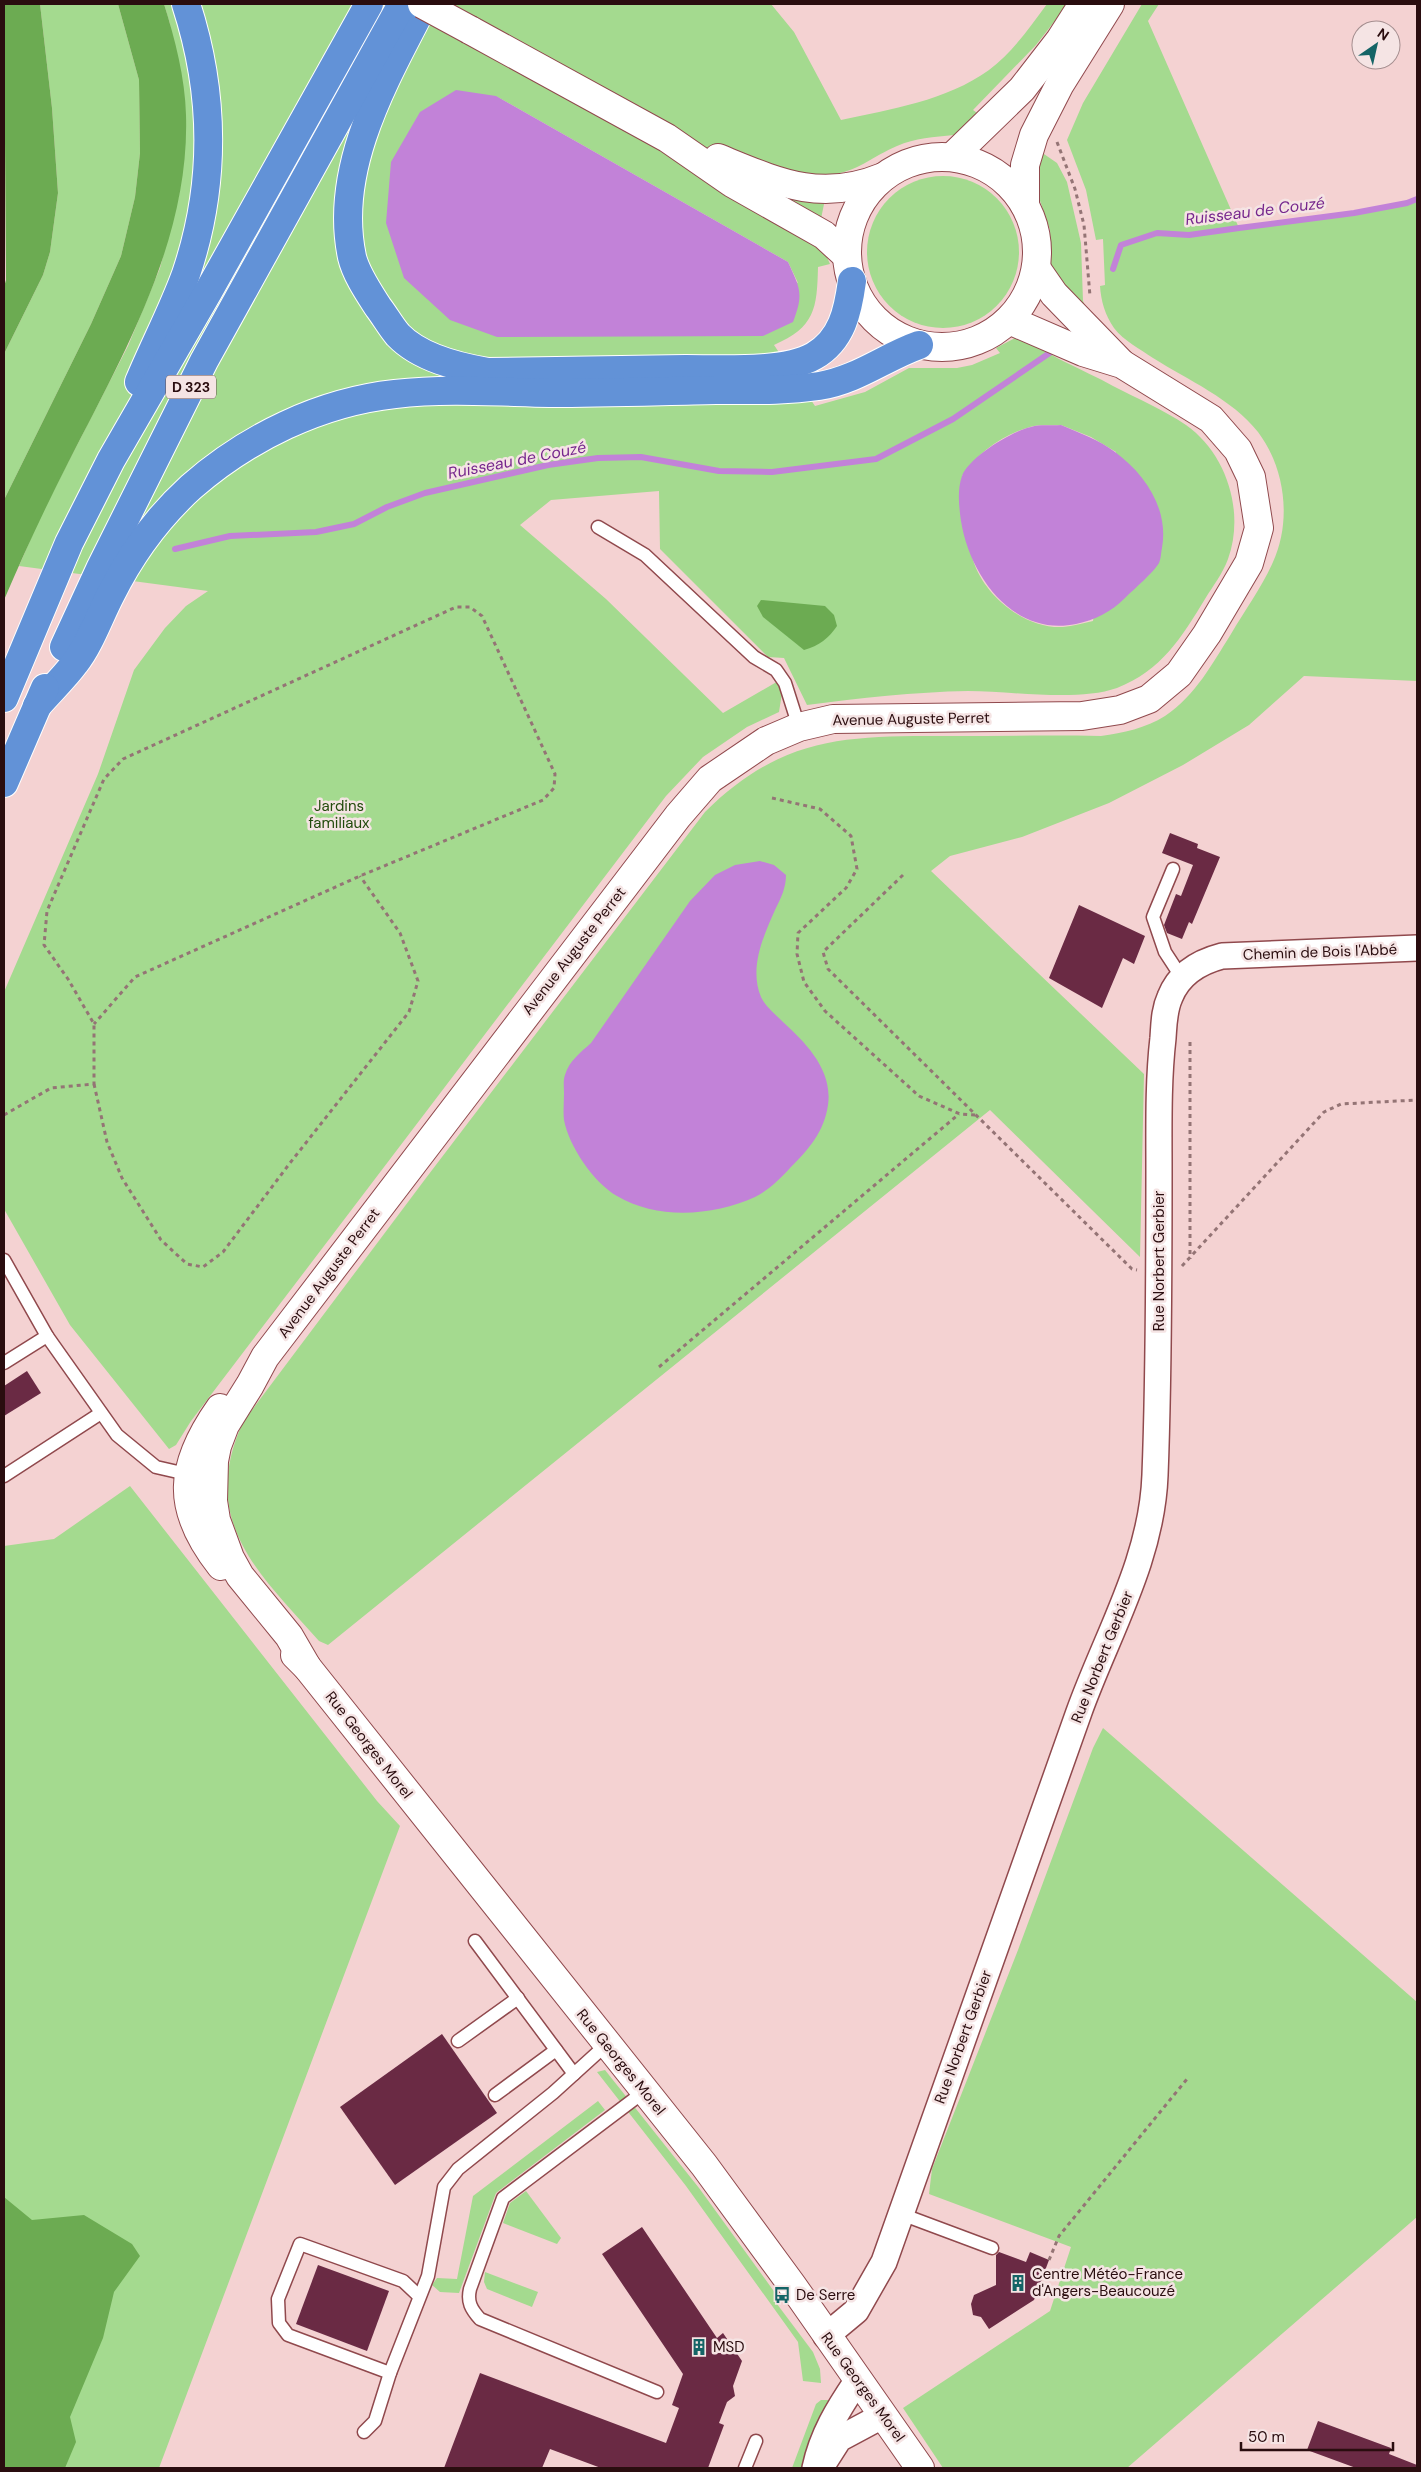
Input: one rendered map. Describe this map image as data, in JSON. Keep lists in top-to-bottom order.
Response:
{
  "streets": {
    "highway": ["D 323"],
    "street": [
      "Avenue Auguste Perret",
      "Chemin de Bois l'Abbé",
      "Rue Norbert Gerbier",
      "Rue Georges Morel"
    ]
  },
  "crossings": [
    ["Avenue Auguste Perret", "Rue Georges Morel"],
    ["Chemin de Bois l'Abbé", "Rue Norbert Gerbier"],
    ["Rue Norbert Gerbier", "Rue Georges Morel"]
  ],
  "water": ["Ruisseau de Couzé"],
  "parks": ["Jardins familiaux"],
  "places": {
    "building": ["Centre Météo-France d'Angers-Beaucouzé", "MSD"],
    "bus stop": ["De Serre"]
  },
  "scale_bar": "50 m",
  "north": "top right"
}
